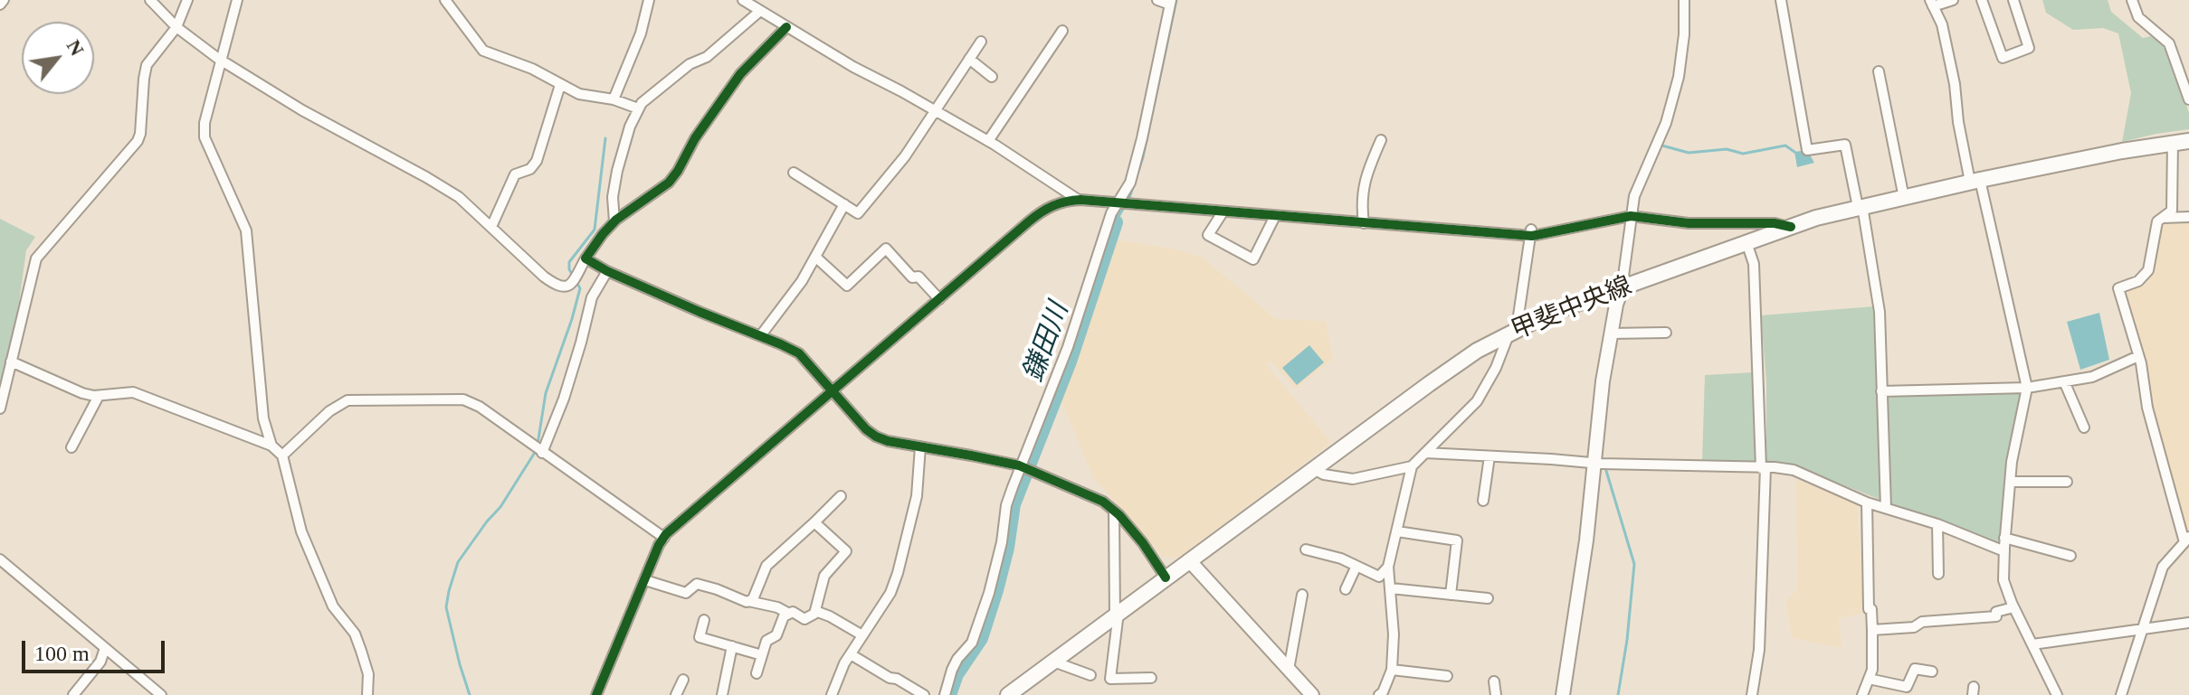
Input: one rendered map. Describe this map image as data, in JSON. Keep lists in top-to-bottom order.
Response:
{
  "streets": {
    "main road": ["甲斐中央線"]
  },
  "water": ["鎌田川"],
  "scale_bar": "100 m",
  "north": "top right"
}
